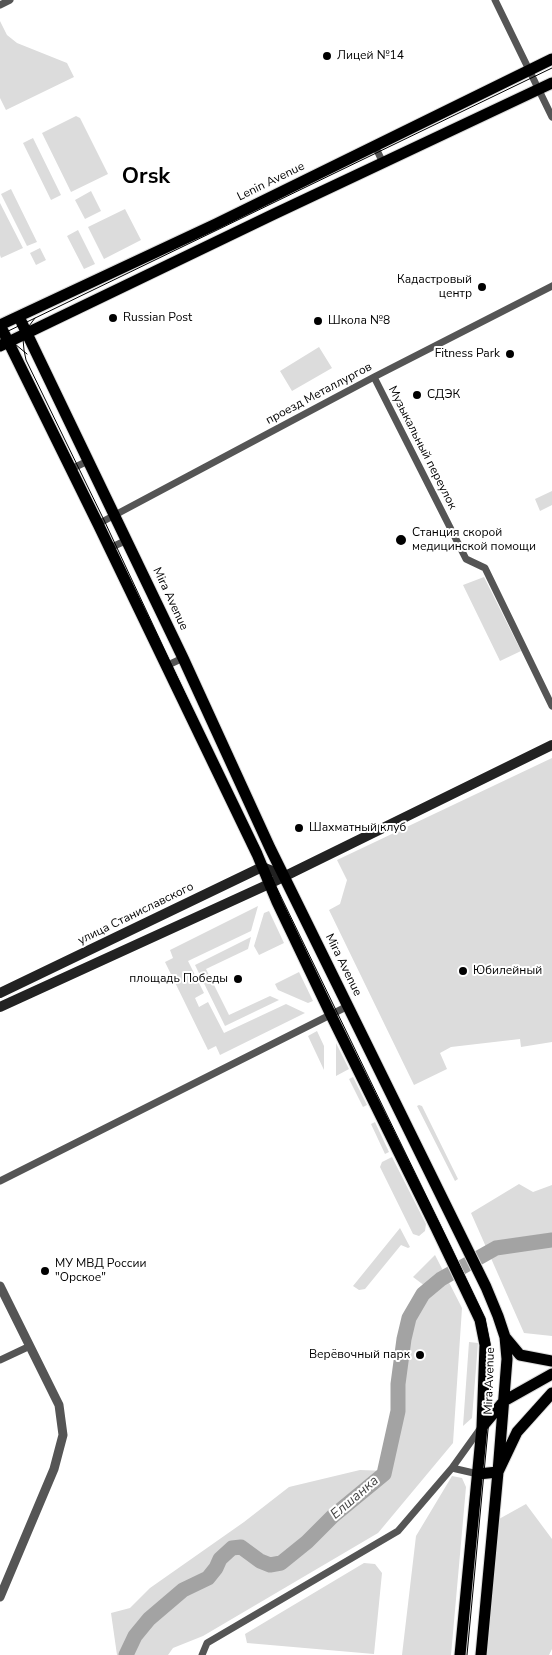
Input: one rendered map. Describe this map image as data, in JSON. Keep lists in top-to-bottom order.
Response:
{
  "streets": {
    "main road": ["Lenin Avenue", "Mira Avenue", "улица Станиславского"],
    "street": ["проезд Металлургов", "Музыкальный переулок"]
  },
  "crossings": [
    ["Lenin Avenue", "Mira Avenue"],
    ["проезд Металлургов", "Музыкальный переулок"],
    ["проезд Металлургов", "Mira Avenue"],
    ["Mira Avenue", "улица Станиславского"]
  ],
  "districts": ["Orsk"],
  "water": ["Елшанка"],
  "places": [
    "Лицей №14",
    "Кадастровый центр",
    "Russian Post",
    "Школа №8",
    "Fitness Park",
    "СДЭК",
    "Станция скорой медицинской помощи",
    "Шахматный клуб",
    "Юбилейный",
    "площадь Победы",
    "МУ МВД России \"Орское\"",
    "Верёвочный парк"
  ]
}
